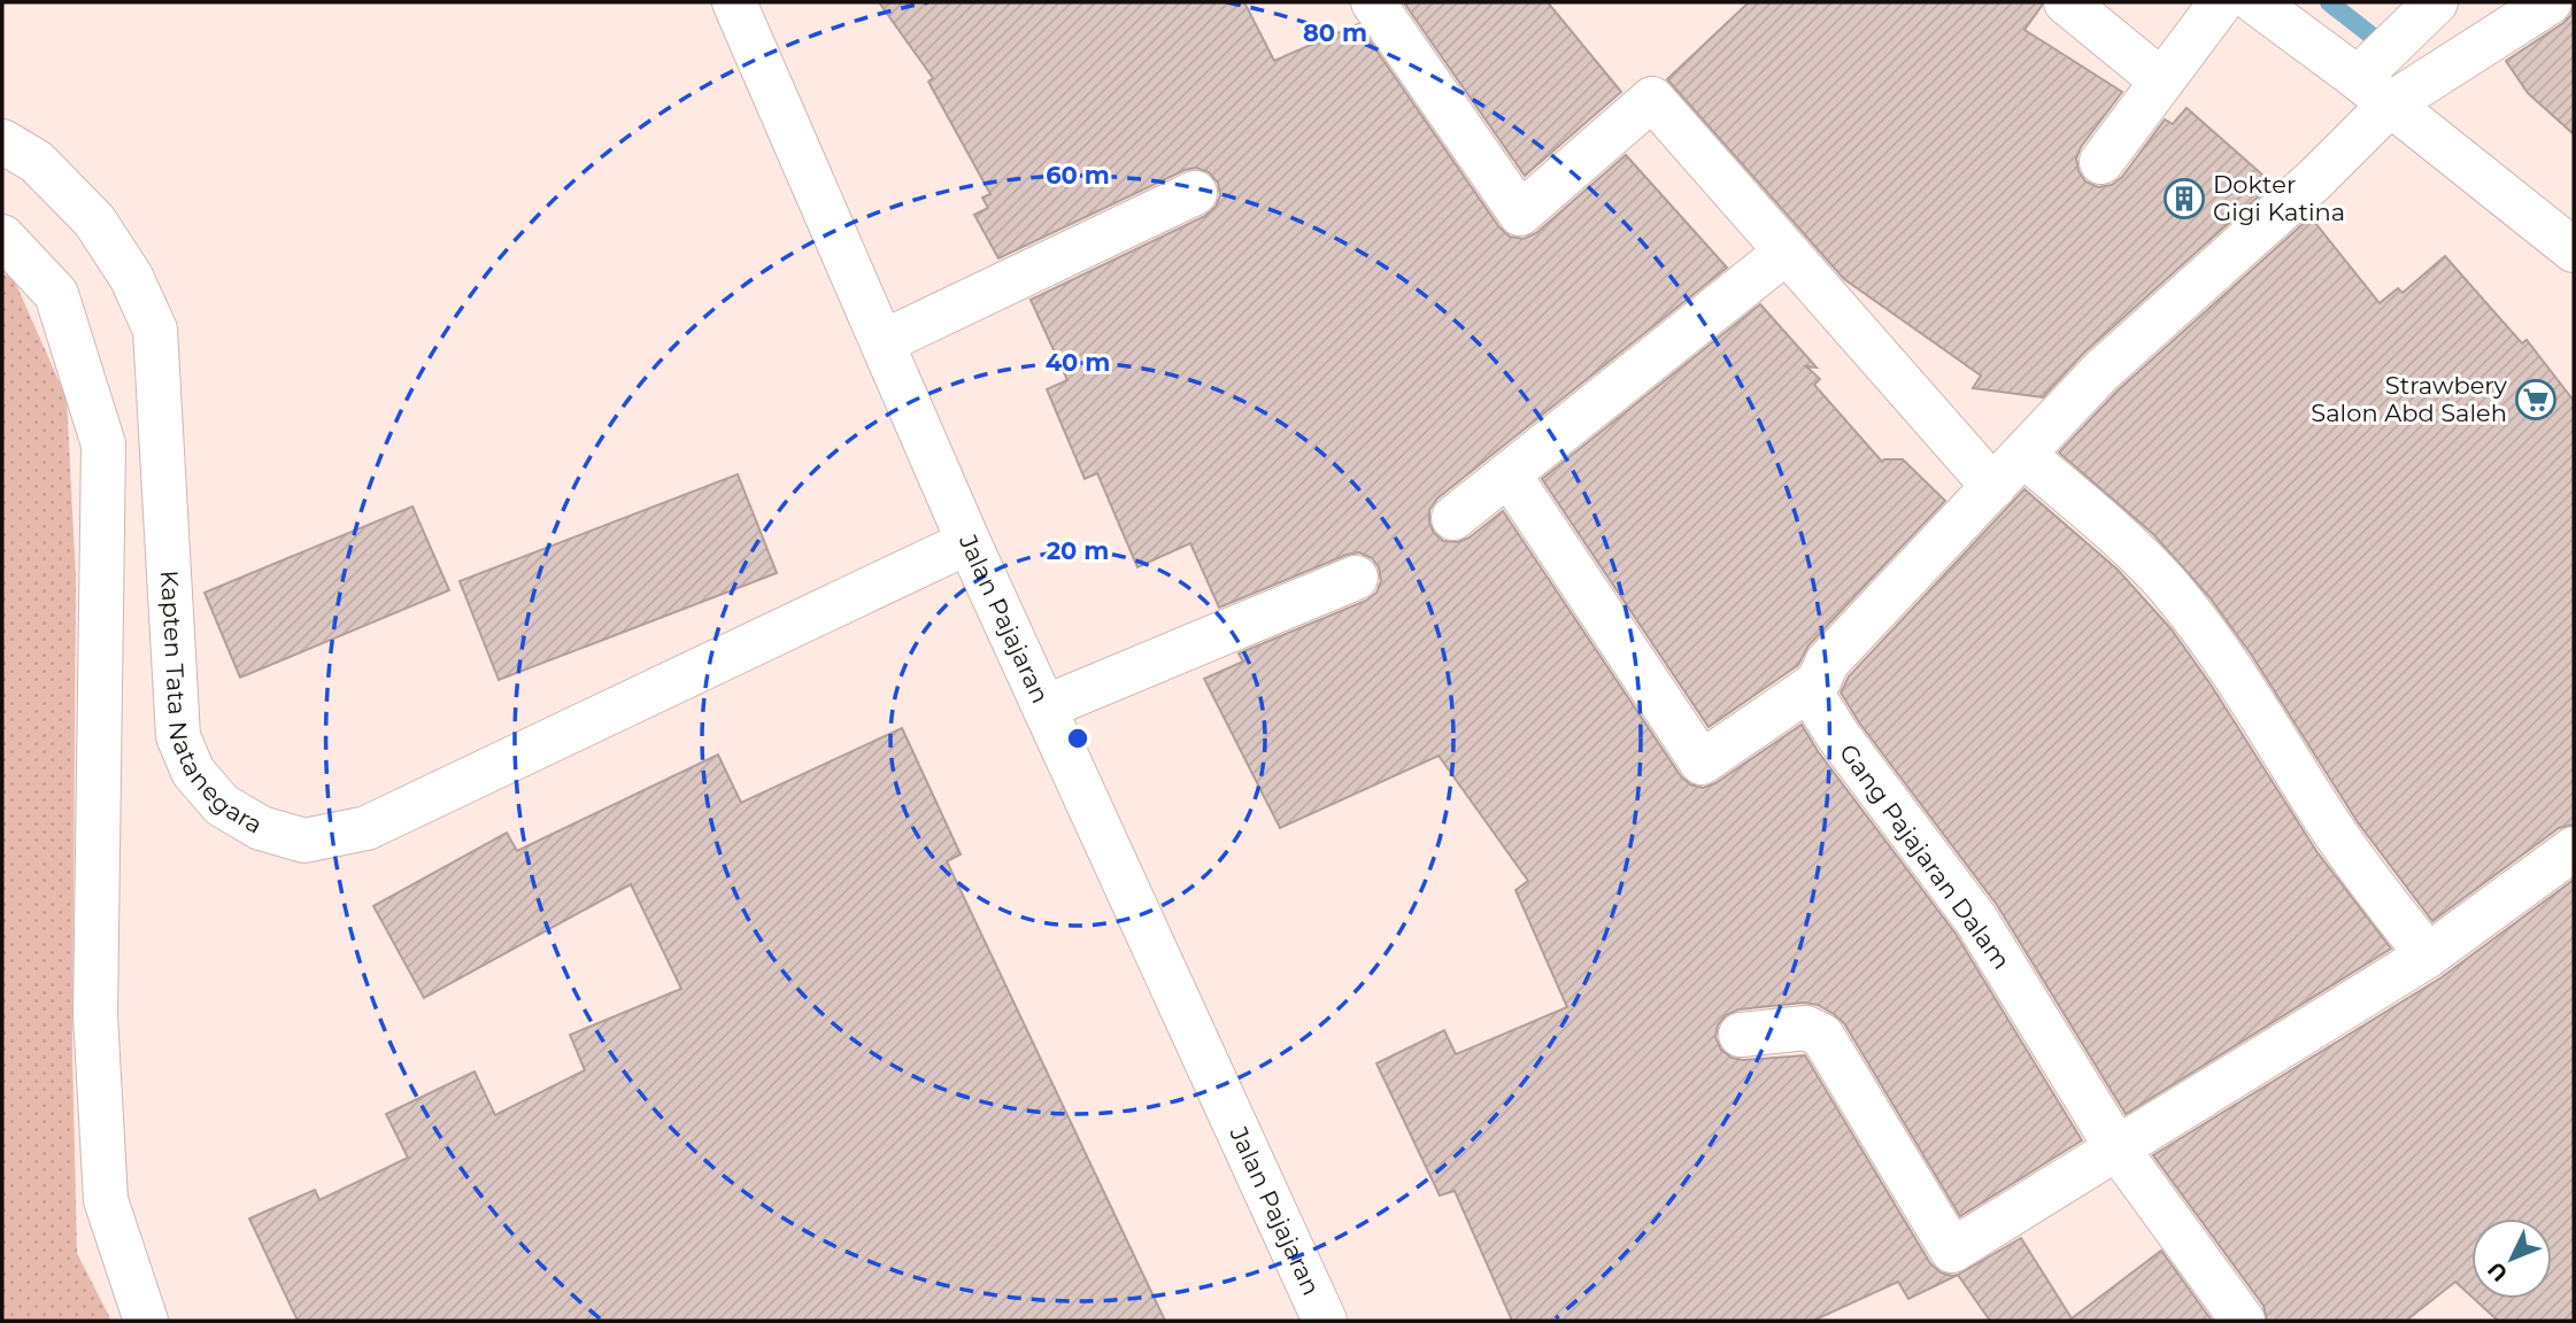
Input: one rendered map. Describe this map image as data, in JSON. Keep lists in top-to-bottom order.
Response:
{
  "streets": {
    "main road": ["Jalan Pajajaran", "Kapten Tata Natanegara", "Gang Pajajaran Dalam"]
  },
  "crossings": [
    ["Jalan Pajajaran", "Kapten Tata Natanegara"]
  ],
  "places": {
    "building": ["Dokter Gigi Katina"],
    "supermarket": ["Strawbery Salon Abd Saleh"]
  },
  "north": "bottom left",
  "rings": [
    "80 m",
    "60 m",
    "40 m",
    "20 m"
  ]
}
